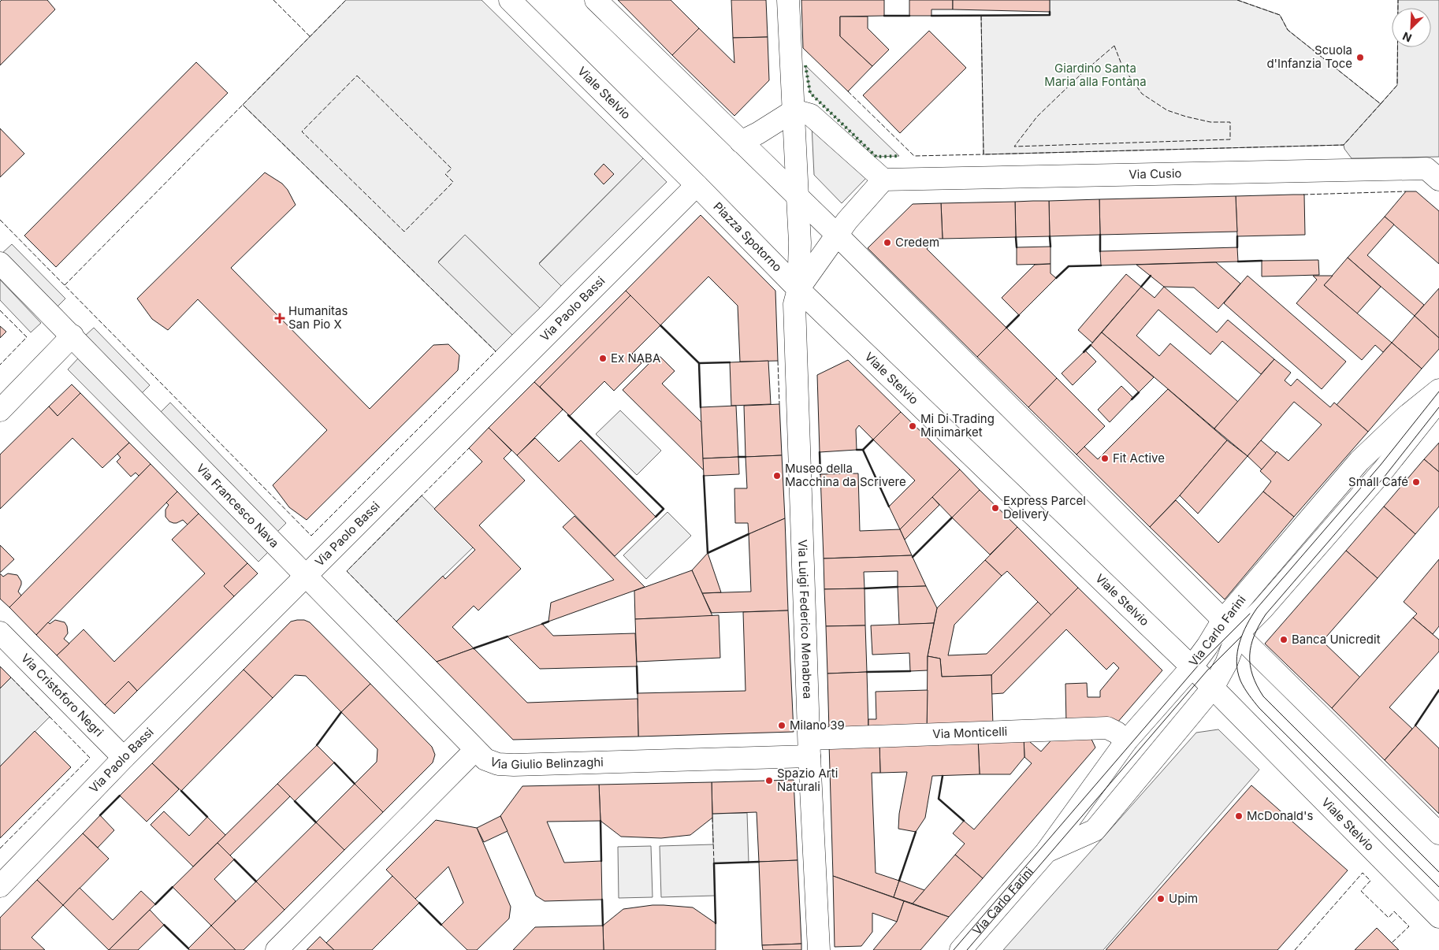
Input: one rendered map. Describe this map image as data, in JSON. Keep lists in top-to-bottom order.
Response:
{
  "streets": {
    "street": [
      "Viale Stelvio",
      "Via Cusio",
      "Piazza Spotorno",
      "Via Paolo Bassi",
      "Via Francesco Nava",
      "Via Luigi Federico Menabrea",
      "Via Carlo Farini",
      "Via Cristoforo Negri",
      "Via Monticelli",
      "Via Giulio Belinzaghi"
    ]
  },
  "crossings": [
    ["Viale Stelvio", "Piazza Spotorno"],
    ["Viale Stelvio", "Via Paolo Bassi"],
    ["Viale Stelvio", "Via Luigi Federico Menabrea"],
    ["Viale Stelvio", "Via Carlo Farini"],
    ["Piazza Spotorno", "Via Paolo Bassi"],
    ["Piazza Spotorno", "Via Luigi Federico Menabrea"],
    ["Via Paolo Bassi", "Via Francesco Nava"],
    ["Via Paolo Bassi", "Via Cristoforo Negri"],
    ["Via Francesco Nava", "Via Giulio Belinzaghi"],
    ["Via Luigi Federico Menabrea", "Via Monticelli"],
    ["Via Luigi Federico Menabrea", "Via Giulio Belinzaghi"],
    ["Via Carlo Farini", "Via Monticelli"],
    ["Via Monticelli", "Via Giulio Belinzaghi"]
  ],
  "parks": ["Giardino Santa Maria alla Fontana"],
  "places": {
    "other": [
      "Scuola d'Infanzia Toce",
      "Credem",
      "Ex NABA",
      "Mi Di Trading Minimarket",
      "Fit Active",
      "Museo della Macchina da Scrivere",
      "Small Café",
      "Express Parcel Delivery",
      "Banca Unicredit",
      "Milano 39",
      "Spazio Arti Naturali",
      "McDonald's",
      "Upim"
    ],
    "health": ["Humanitas San Pio X"]
  },
  "north": "bottom left"
}
